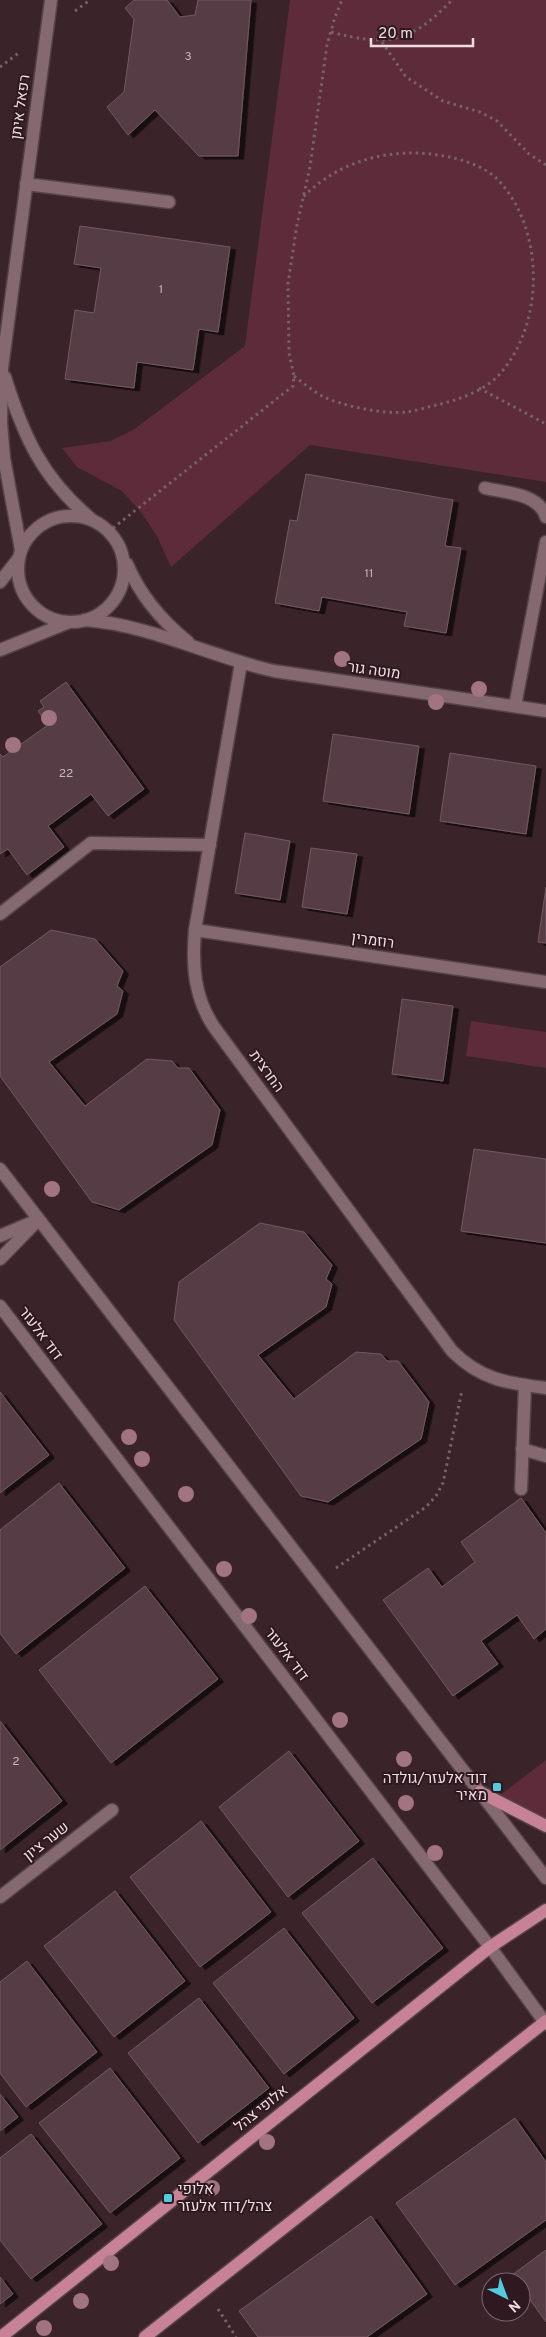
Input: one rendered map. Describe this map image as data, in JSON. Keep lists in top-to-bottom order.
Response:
{
  "streets": {
    "main road": ["אלופי צהל"],
    "street": [
      "רפאל איתן",
      "מוטה גור",
      "רוזמרין",
      "החרצית",
      "דוד אלעזר",
      "שער ציון"
    ]
  },
  "crossings": [
    ["רפאל איתן", "מוטה גור"],
    ["מוטה גור", "החרצית"],
    ["רוזמרין", "החרצית"],
    ["דוד אלעזר", "אלופי צהל"]
  ],
  "places": {
    "transit": ["דוד אלעזר/גולדה מאיר", "אלופי צהל/דוד אלעזר"]
  },
  "house_numbers": [
    "3",
    "1",
    "11",
    "22",
    "2"
  ],
  "scale_bar": "20 m",
  "north": "bottom right"
}
